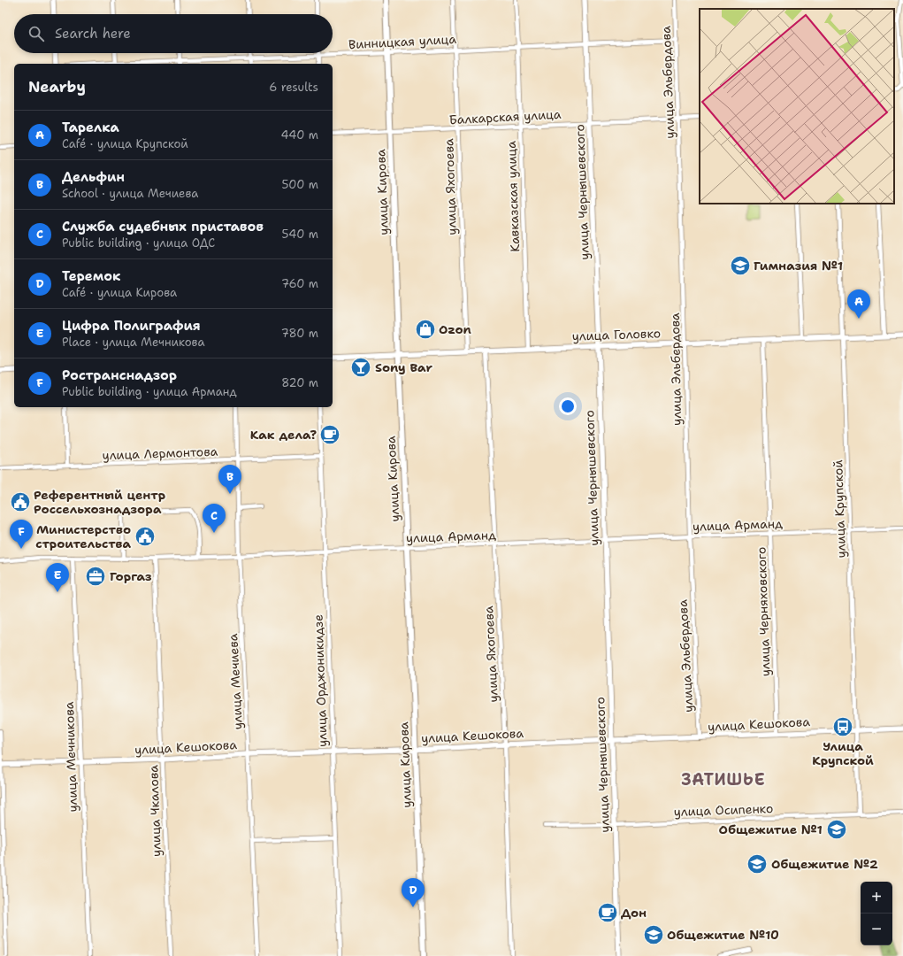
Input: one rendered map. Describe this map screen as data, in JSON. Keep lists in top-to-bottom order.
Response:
{
  "streets": {
    "main road": ["улица Кирова"],
    "street": [
      "Винницкая улица",
      "улица Эльбердова",
      "Балкарская улица",
      "улица Яхогоева",
      "улица Чернышевского",
      "Кавказская улица",
      "улица Головко",
      "улица Лермонтова",
      "улица Крупской",
      "улица Арманд",
      "улица Черняховского",
      "улица Орджоникидзе",
      "улица Мечиева",
      "улица Кешокова",
      "улица Мечникова",
      "улица Осипенко",
      "улица Чкалова"
    ]
  },
  "crossings": [
    ["Винницкая улица", "улица Эльбердова"],
    ["Винницкая улица", "улица Яхогоева"],
    ["Винницкая улица", "улица Кирова"],
    ["Винницкая улица", "улица Чернышевского"],
    ["Винницкая улица", "Кавказская улица"],
    ["улица Эльбердова", "Балкарская улица"],
    ["улица Эльбердова", "улица Головко"],
    ["улица Эльбердова", "улица Арманд"],
    ["улица Эльбердова", "улица Кешокова"],
    ["Балкарская улица", "улица Яхогоева"],
    ["Балкарская улица", "улица Кирова"],
    ["Балкарская улица", "улица Чернышевского"],
    ["Балкарская улица", "Кавказская улица"],
    ["улица Яхогоева", "улица Головко"],
    ["улица Яхогоева", "улица Арманд"],
    ["улица Яхогоева", "улица Кешокова"],
    ["улица Кирова", "улица Головко"],
    ["улица Кирова", "улица Арманд"],
    ["улица Кирова", "улица Кешокова"],
    ["улица Чернышевского", "улица Головко"],
    ["улица Чернышевского", "улица Арманд"],
    ["улица Чернышевского", "улица Кешокова"],
    ["улица Чернышевского", "улица Осипенко"],
    ["Кавказская улица", "улица Головко"],
    ["улица Головко", "улица Крупской"],
    ["улица Головко", "улица Черняховского"],
    ["улица Лермонтова", "улица Орджоникидзе"],
    ["улица Лермонтова", "улица Мечиева"],
    ["улица Крупской", "улица Арманд"],
    ["улица Крупской", "улица Кешокова"],
    ["улица Крупской", "улица Осипенко"],
    ["улица Арманд", "улица Черняховского"],
    ["улица Арманд", "улица Орджоникидзе"],
    ["улица Арманд", "улица Мечиева"],
    ["улица Арманд", "улица Мечникова"],
    ["улица Арманд", "улица Чкалова"],
    ["улица Черняховского", "улица Кешокова"],
    ["улица Орджоникидзе", "улица Кешокова"],
    ["улица Мечиева", "улица Кешокова"],
    ["улица Кешокова", "улица Мечникова"],
    ["улица Кешокова", "улица Чкалова"]
  ],
  "districts": ["ЗАТИШЬЕ"],
  "places": {
    "school or university": [
      "Гимназия №1",
      "Общежитие №1",
      "Общежитие №2",
      "Общежитие №10"
    ],
    "shop": ["Ozon"],
    "bar": ["Sony Bar"],
    "cafe": ["Как дела?", "Дон"],
    "public building": ["Референтный центр Россельхознадзора", "Министерство строительства"],
    "office": ["Горгаз"],
    "bus stop": ["Улица Крупской"]
  },
  "page": {
    "search": "Search here",
    "heading": ["Nearby", "6 results"],
    "list": [
      {
        "mark": "A",
        "name": "Тарелка",
        "note": "Café · улица Крупской",
        "value": "440 m"
      },
      {
        "mark": "B",
        "name": "Дельфин",
        "note": "School · улица Мечиева",
        "value": "500 m"
      },
      {
        "mark": "C",
        "name": "Служба судебных приставов",
        "note": "Public building · улица ОДС",
        "value": "540 m"
      },
      {
        "mark": "D",
        "name": "Теремок",
        "note": "Café · улица Кирова",
        "value": "760 m"
      },
      {
        "mark": "E",
        "name": "Цифра Полиграфия",
        "note": "Place · улица Мечникова",
        "value": "780 m"
      },
      {
        "mark": "F",
        "name": "Ространснадзор",
        "note": "Public building · улица Арманд",
        "value": "820 m"
      }
    ],
    "pins": [
      "A",
      "B",
      "C",
      "F",
      "E",
      "D"
    ],
    "map_buttons": ["+", "−"]
  }
}
